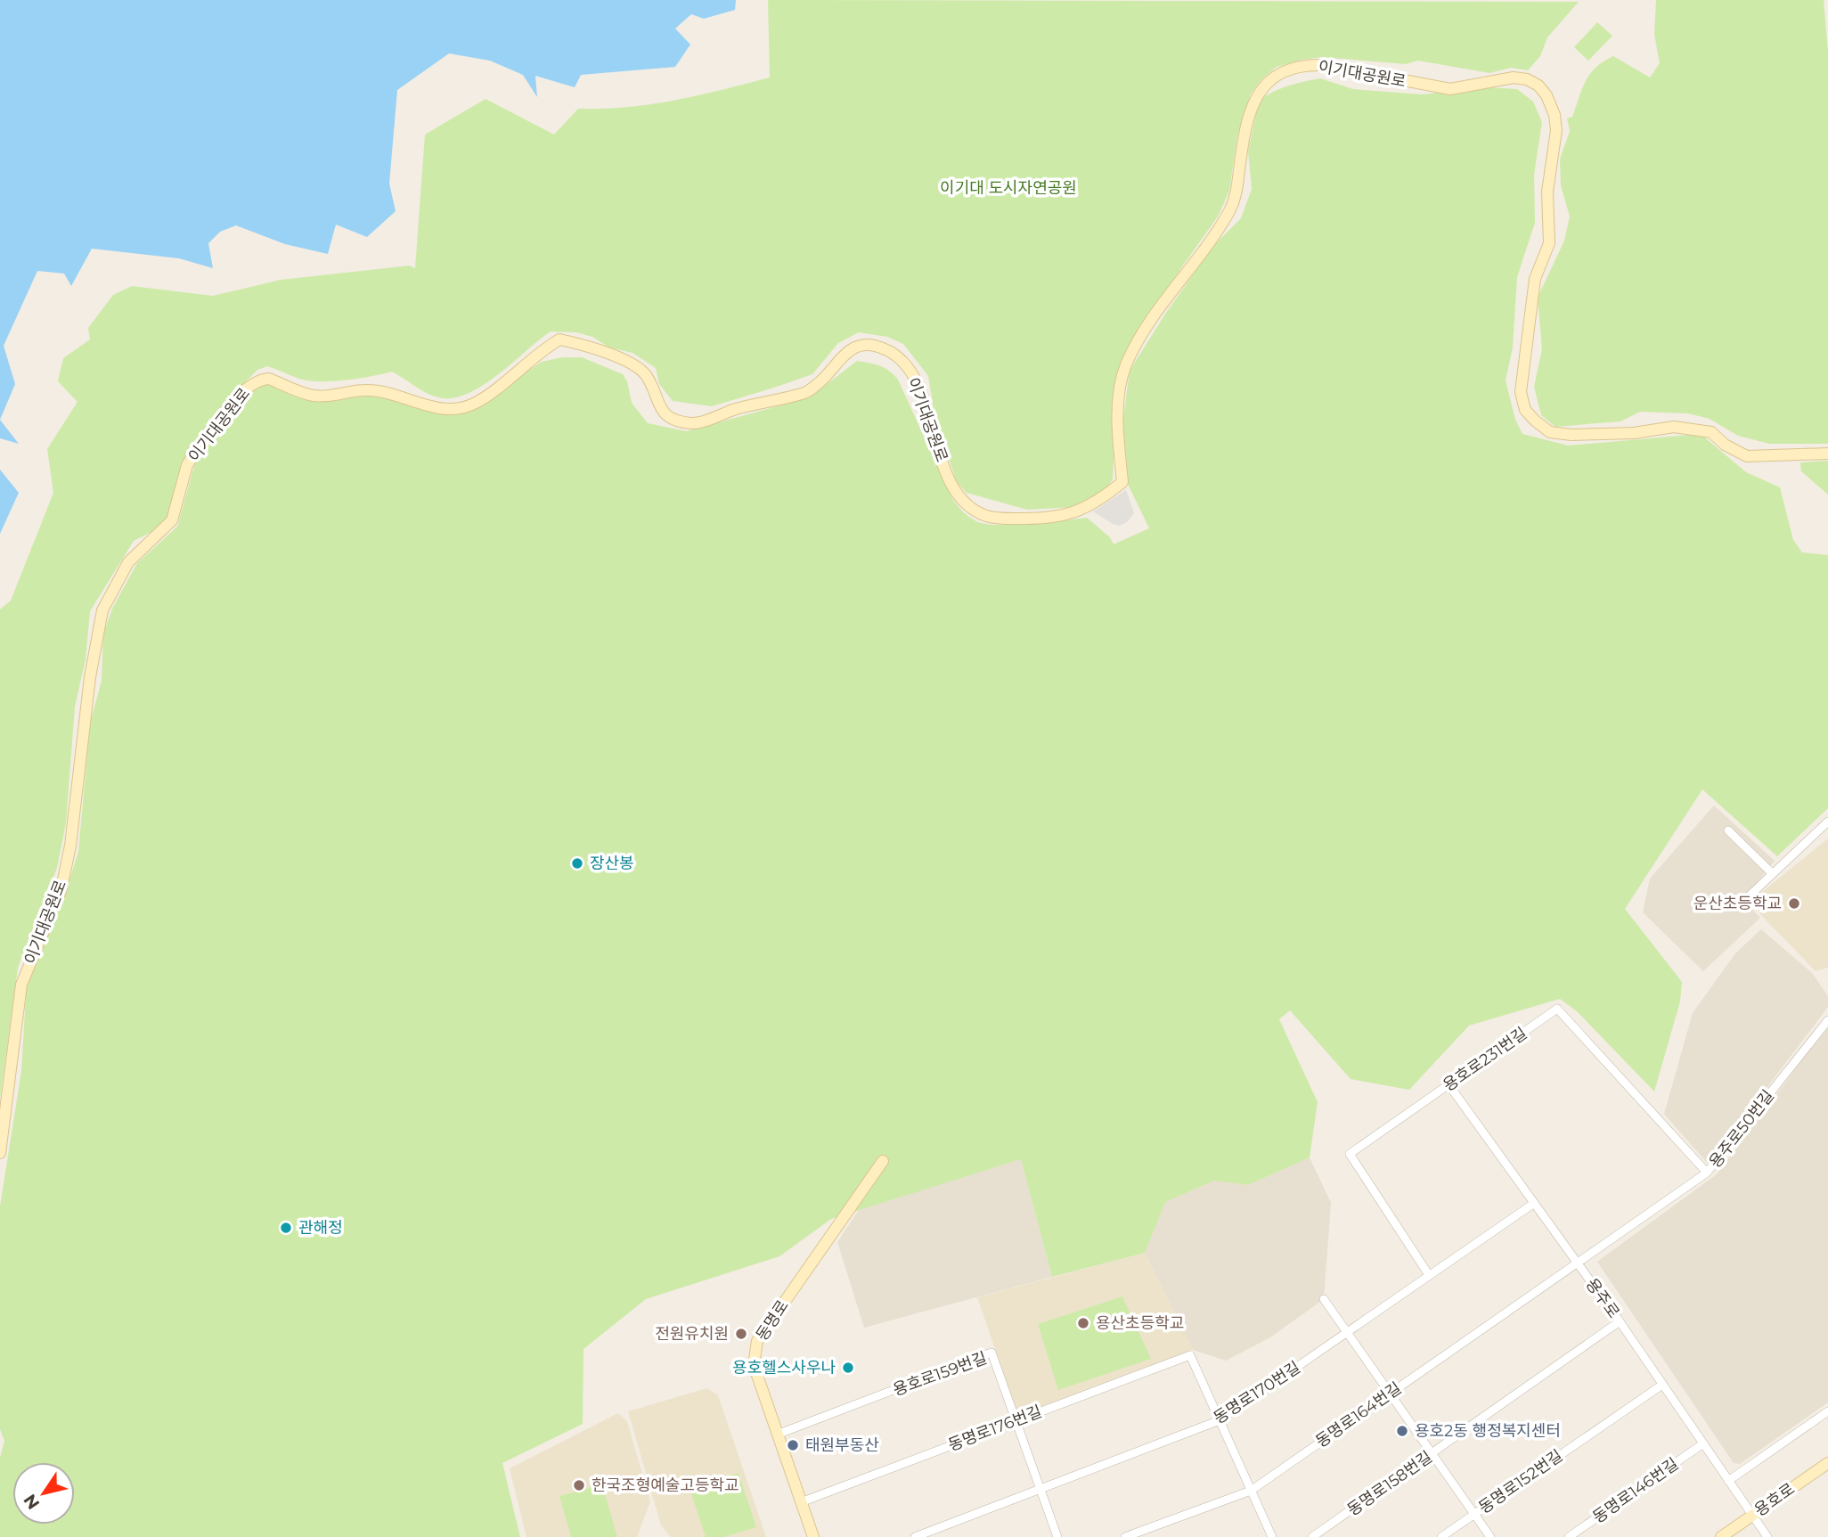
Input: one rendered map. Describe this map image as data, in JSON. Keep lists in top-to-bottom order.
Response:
{
  "streets": {
    "street": [
      "이기대공원로",
      "용호로231번길",
      "용주로50번길",
      "용주로",
      "동명로",
      "용호로159번길",
      "동명로170번길",
      "동명로164번길",
      "동명로176번길",
      "동명로152번길",
      "동명로158번길",
      "동명로146번길",
      "용호로"
    ]
  },
  "crossings": [
    ["용호로231번길", "용주로50번길"],
    ["용호로231번길", "용주로"],
    ["용호로231번길", "동명로170번길"],
    ["용주로50번길", "용주로"],
    ["용주로50번길", "동명로164번길"],
    ["용주로", "동명로170번길"],
    ["용주로", "동명로164번길"],
    ["용주로", "동명로152번길"],
    ["용주로", "동명로158번길"],
    ["용주로", "동명로146번길"],
    ["용주로", "용호로"],
    ["동명로", "용호로159번길"],
    ["동명로", "동명로176번길"],
    ["용호로159번길", "동명로170번길"],
    ["용호로159번길", "동명로176번길"],
    ["동명로170번길", "동명로176번길"]
  ],
  "parks": ["이기대 도시자연공원"],
  "places": [
    "장산봉",
    "운산초등학교",
    "관해정",
    "용산초등학교",
    "전원유치원",
    "용호헬스사우나",
    "용호2동 행정복지센터",
    "태원부동산",
    "한국조형예술고등학교"
  ],
  "north": "bottom left"
}
